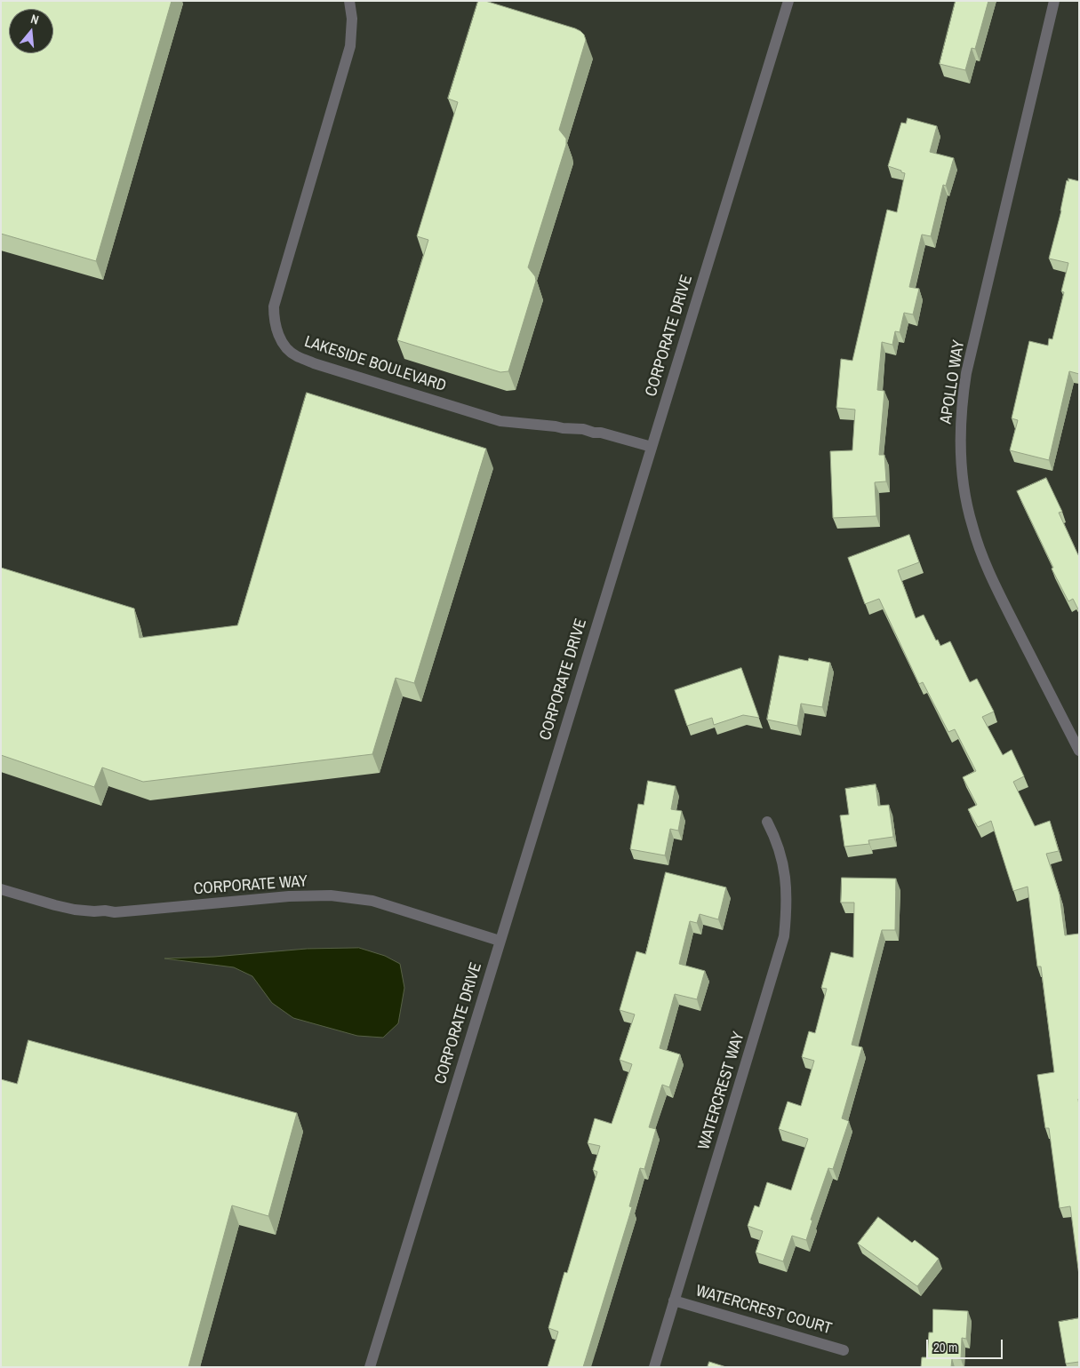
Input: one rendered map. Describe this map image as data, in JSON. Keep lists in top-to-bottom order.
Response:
{
  "streets": {
    "street": [
      "CORPORATE DRIVE",
      "LAKESIDE BOULEVARD",
      "APOLLO WAY",
      "CORPORATE WAY",
      "WATERCREST WAY",
      "WATERCREST COURT"
    ]
  },
  "crossings": [
    ["CORPORATE DRIVE", "LAKESIDE BOULEVARD"],
    ["CORPORATE DRIVE", "CORPORATE WAY"],
    ["WATERCREST WAY", "WATERCREST COURT"]
  ],
  "scale_bar": "20 m",
  "north": "top"
}
